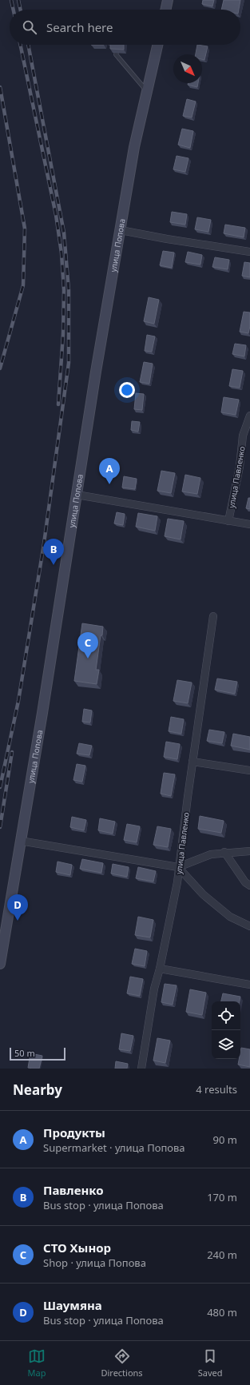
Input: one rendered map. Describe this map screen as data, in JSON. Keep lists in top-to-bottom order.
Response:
{
  "streets": {
    "main road": ["улица Попова"],
    "street": ["улица Павленко"]
  },
  "scale_bar": "50 m",
  "north": "bottom right",
  "page": {
    "search": "Search here",
    "pins": [
      "A",
      "B",
      "C",
      "D"
    ],
    "scale": "50 m",
    "heading": ["Nearby", "4 results"],
    "list": [
      {
        "mark": "A",
        "name": "Продукты",
        "note": "Supermarket · улица Попова",
        "value": "90 m"
      },
      {
        "mark": "B",
        "name": "Павленко",
        "note": "Bus stop · улица Попова",
        "value": "170 m"
      },
      {
        "mark": "C",
        "name": "СТО Хынор",
        "note": "Shop · улица Попова",
        "value": "240 m"
      },
      {
        "mark": "D",
        "name": "Шаумяна",
        "note": "Bus stop · улица Попова",
        "value": "480 m"
      }
    ],
    "nav": ["Map", "Directions", "Saved"]
  }
}
